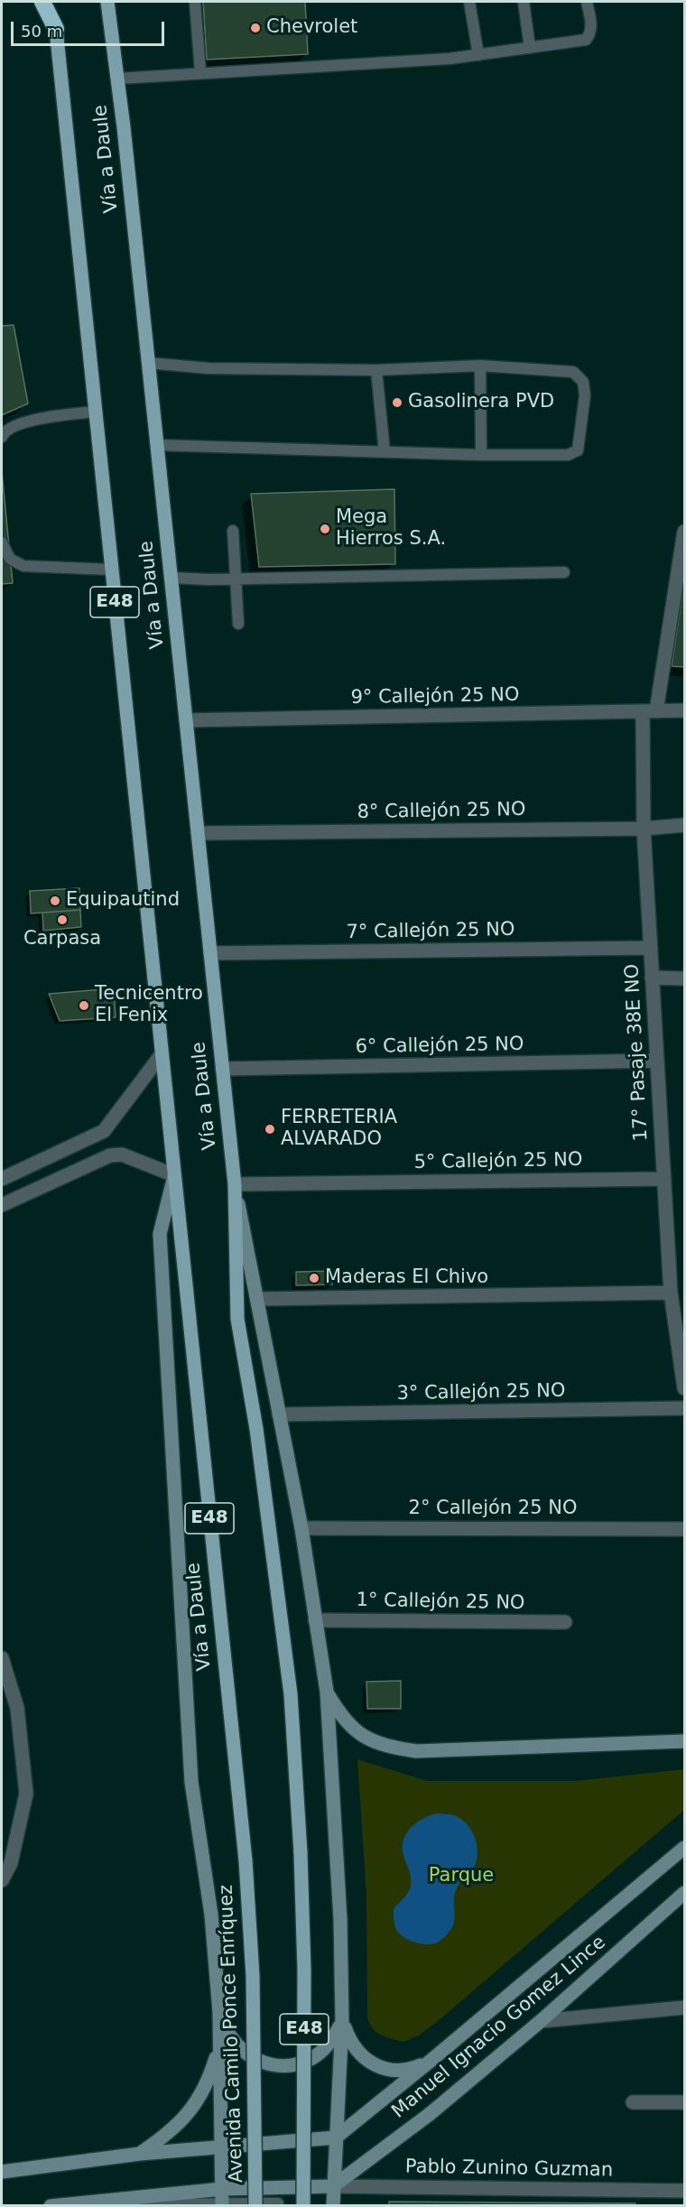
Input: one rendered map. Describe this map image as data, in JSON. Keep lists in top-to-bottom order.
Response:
{
  "streets": {
    "highway": ["Vía a Daule", "E48"],
    "main road": ["Manuel Ignacio Gomez Lince", "Avenida Camilo Ponce Enríquez"],
    "street": [
      "9° Callejón 25 NO",
      "8° Callejón 25 NO",
      "7° Callejón 25 NO",
      "6° Callejón 25 NO",
      "17° Pasaje 38E NO",
      "5° Callejón 25 NO",
      "3° Callejón 25 NO",
      "2° Callejón 25 NO",
      "1° Callejón 25 NO",
      "Pablo Zunino Guzman"
    ]
  },
  "crossings": [
    ["Vía a Daule", "E48"],
    ["Vía a Daule", "9° Callejón 25 NO"],
    ["Vía a Daule", "8° Callejón 25 NO"],
    ["Vía a Daule", "7° Callejón 25 NO"],
    ["Vía a Daule", "6° Callejón 25 NO"],
    ["Vía a Daule", "5° Callejón 25 NO"],
    ["Vía a Daule", "3° Callejón 25 NO"],
    ["Vía a Daule", "2° Callejón 25 NO"],
    ["Vía a Daule", "1° Callejón 25 NO"],
    ["Vía a Daule", "Avenida Camilo Ponce Enríquez"],
    ["E48", "Manuel Ignacio Gomez Lince"],
    ["E48", "Pablo Zunino Guzman"],
    ["9° Callejón 25 NO", "17° Pasaje 38E NO"],
    ["8° Callejón 25 NO", "17° Pasaje 38E NO"],
    ["7° Callejón 25 NO", "17° Pasaje 38E NO"],
    ["6° Callejón 25 NO", "17° Pasaje 38E NO"],
    ["17° Pasaje 38E NO", "5° Callejón 25 NO"],
    ["Manuel Ignacio Gomez Lince", "Pablo Zunino Guzman"]
  ],
  "parks": ["Parque"],
  "places": [
    "Chevrolet",
    "Gasolinera PVD",
    "Mega Hierros S.A.",
    "Equipautind",
    "Carpasa",
    "Tecnicentro El Fenix",
    "FERRETERIA ALVARADO",
    "Maderas El Chivo"
  ],
  "scale_bar": "50 m"
}
